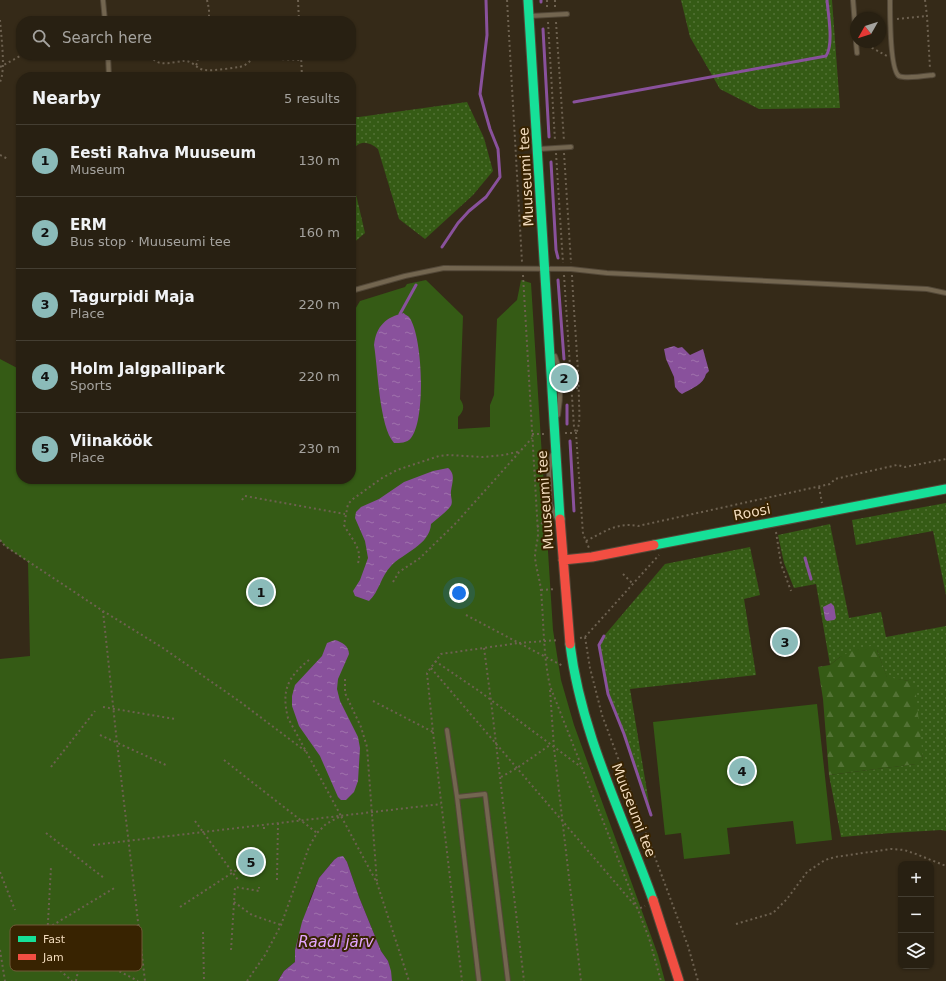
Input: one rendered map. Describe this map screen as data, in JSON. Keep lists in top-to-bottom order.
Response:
{
  "streets": {
    "street": ["Muuseumi tee", "Roosi"]
  },
  "crossings": [
    ["Muuseumi tee", "Roosi"]
  ],
  "water": ["Raadi järv"],
  "legend": ["Fast", "Jam"],
  "north": "bottom left",
  "page": {
    "search": "Search here",
    "heading": ["Nearby", "5 results"],
    "list": [
      {
        "mark": "1",
        "name": "Eesti Rahva Muuseum",
        "note": "Museum",
        "value": "130 m"
      },
      {
        "mark": "2",
        "name": "ERM",
        "note": "Bus stop · Muuseumi tee",
        "value": "160 m"
      },
      {
        "mark": "3",
        "name": "Tagurpidi Maja",
        "note": "Place",
        "value": "220 m"
      },
      {
        "mark": "4",
        "name": "Holm Jalgpallipark",
        "note": "Sports",
        "value": "220 m"
      },
      {
        "mark": "5",
        "name": "Viinaköök",
        "note": "Place",
        "value": "230 m"
      }
    ],
    "pins": [
      "2",
      "1",
      "3",
      "4",
      "5"
    ],
    "map_buttons": ["+", "−"]
  }
}
